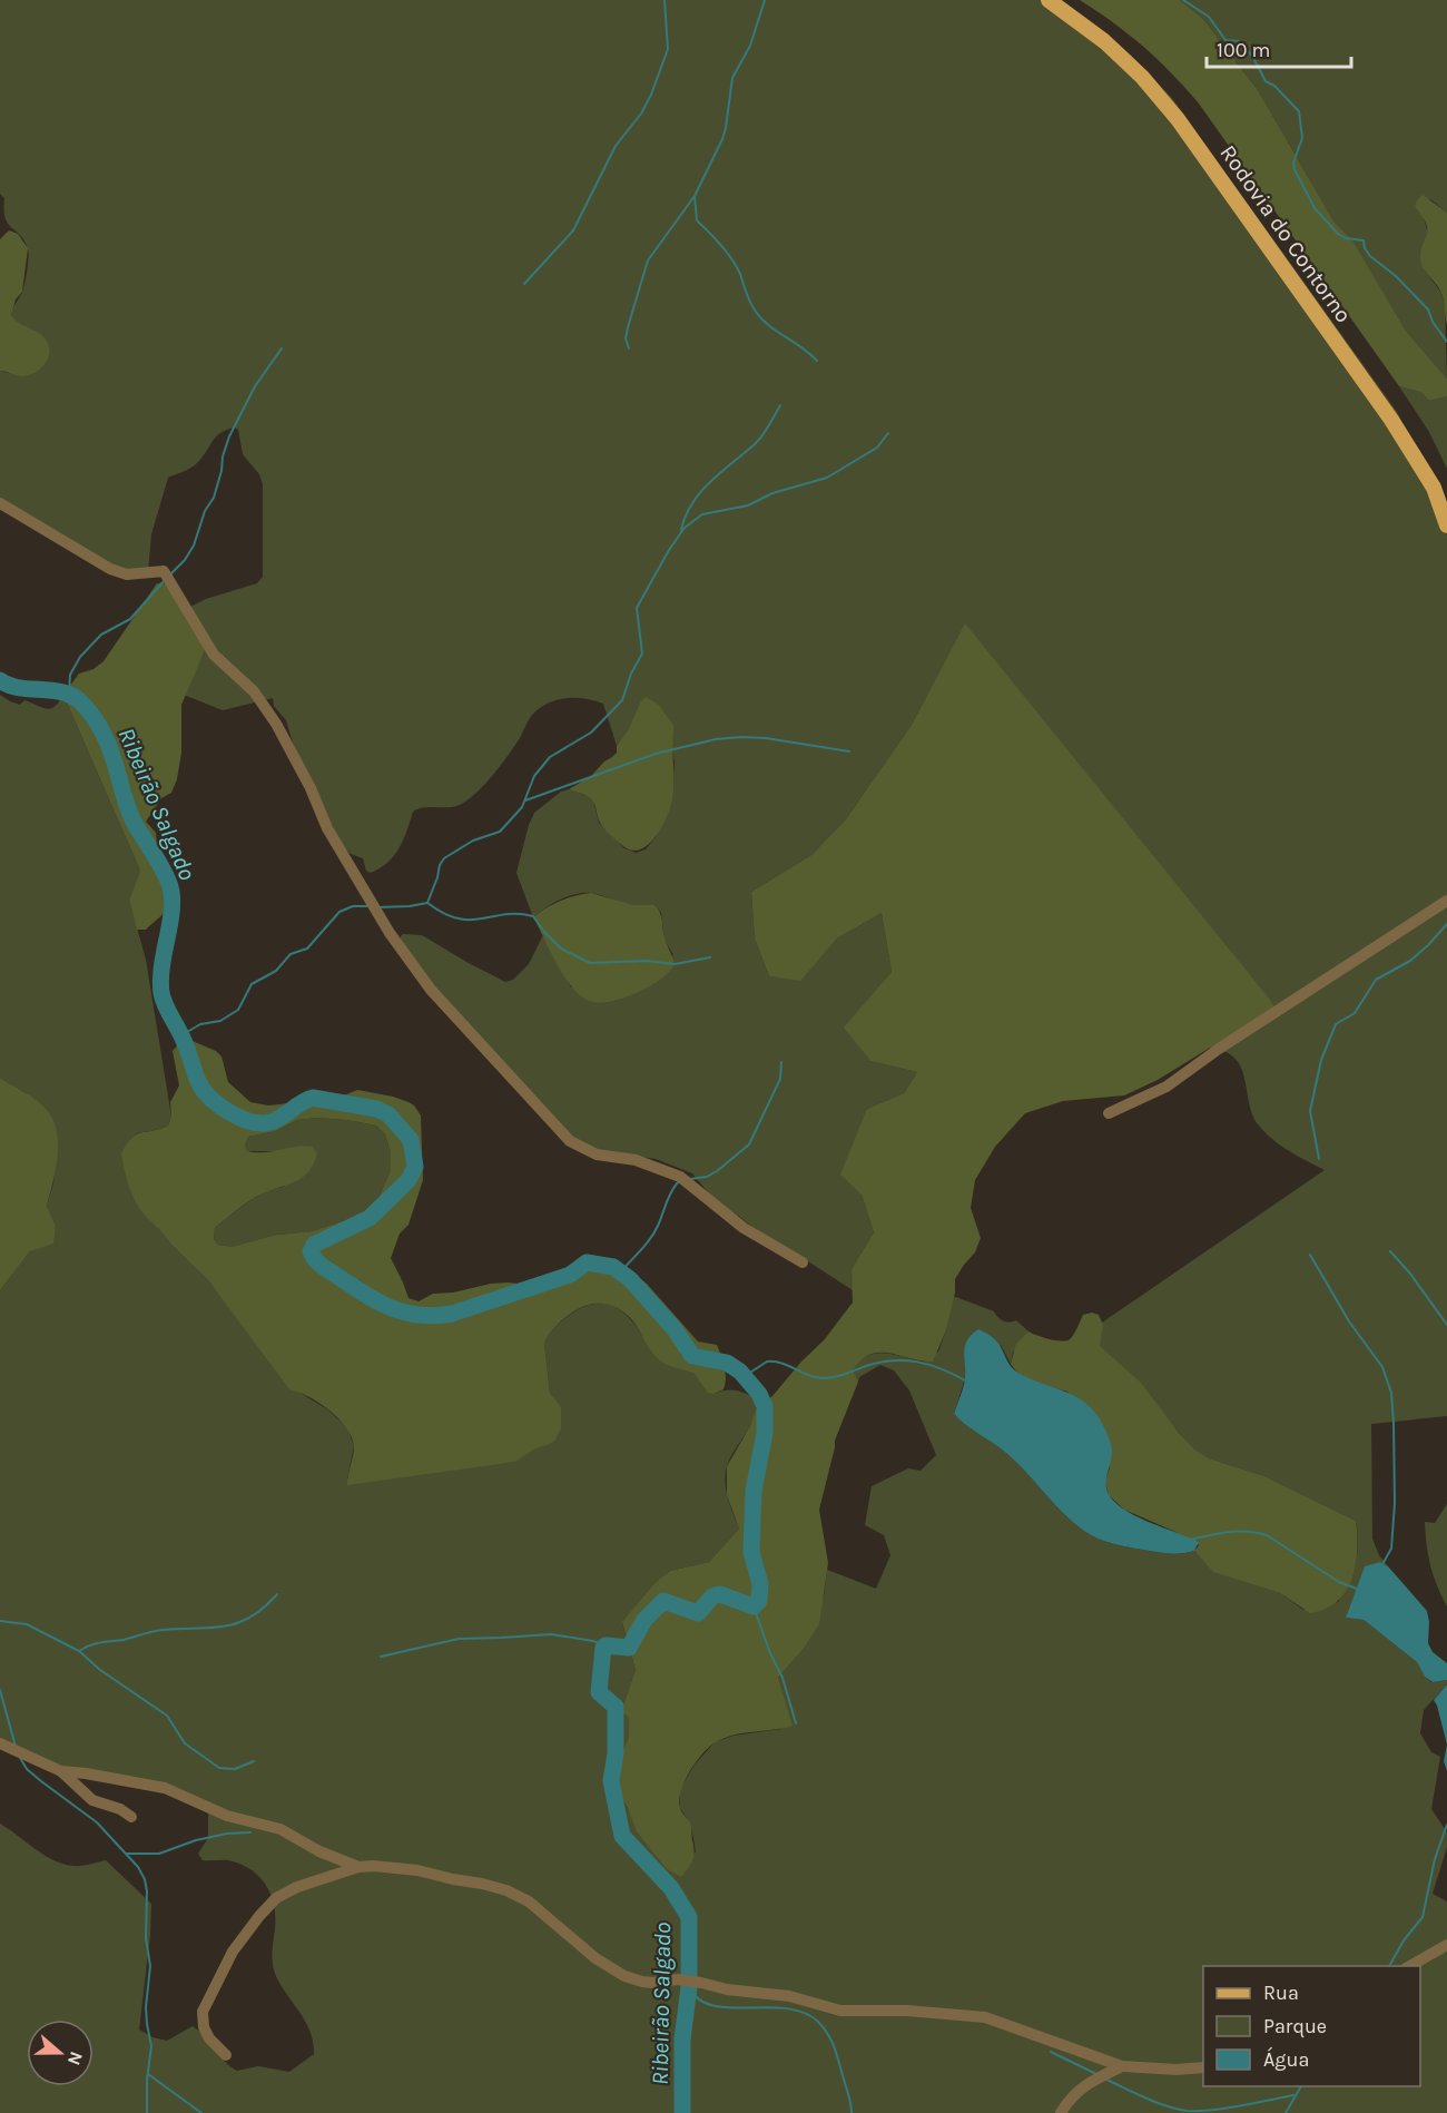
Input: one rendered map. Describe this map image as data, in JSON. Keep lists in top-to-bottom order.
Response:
{
  "streets": {
    "main road": ["Rodovia do Contorno"]
  },
  "water": ["Ribeirão Salgado"],
  "legend": ["Rua", "Parque", "Água"],
  "scale_bar": "100 m",
  "north": "right"
}
